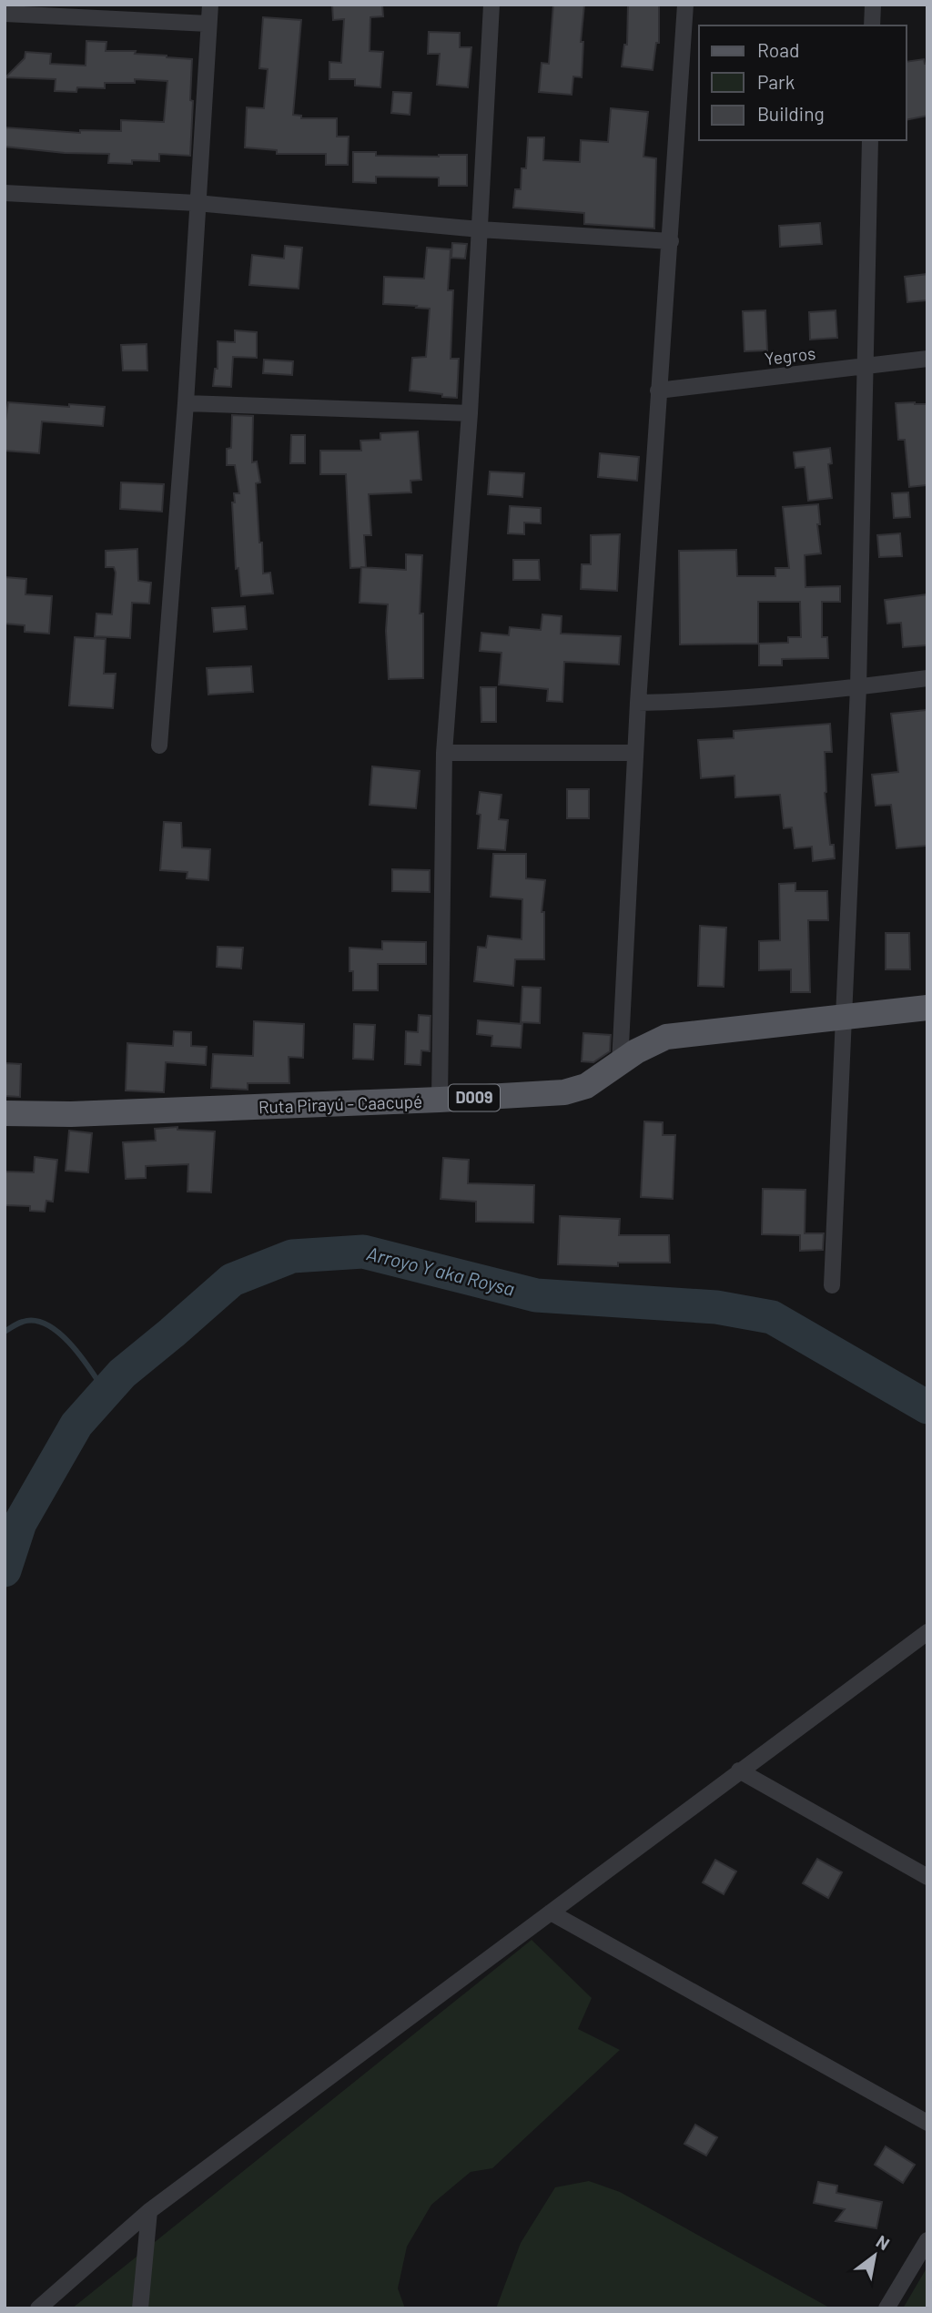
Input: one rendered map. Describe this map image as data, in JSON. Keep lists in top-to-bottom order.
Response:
{
  "streets": {
    "main road": ["D009", "Ruta Pirayú - Caacupé"],
    "street": ["Yegros"]
  },
  "water": ["Arroyo Y aka Roysa"],
  "legend": ["Road", "Park", "Building"],
  "north": "top right"
}
